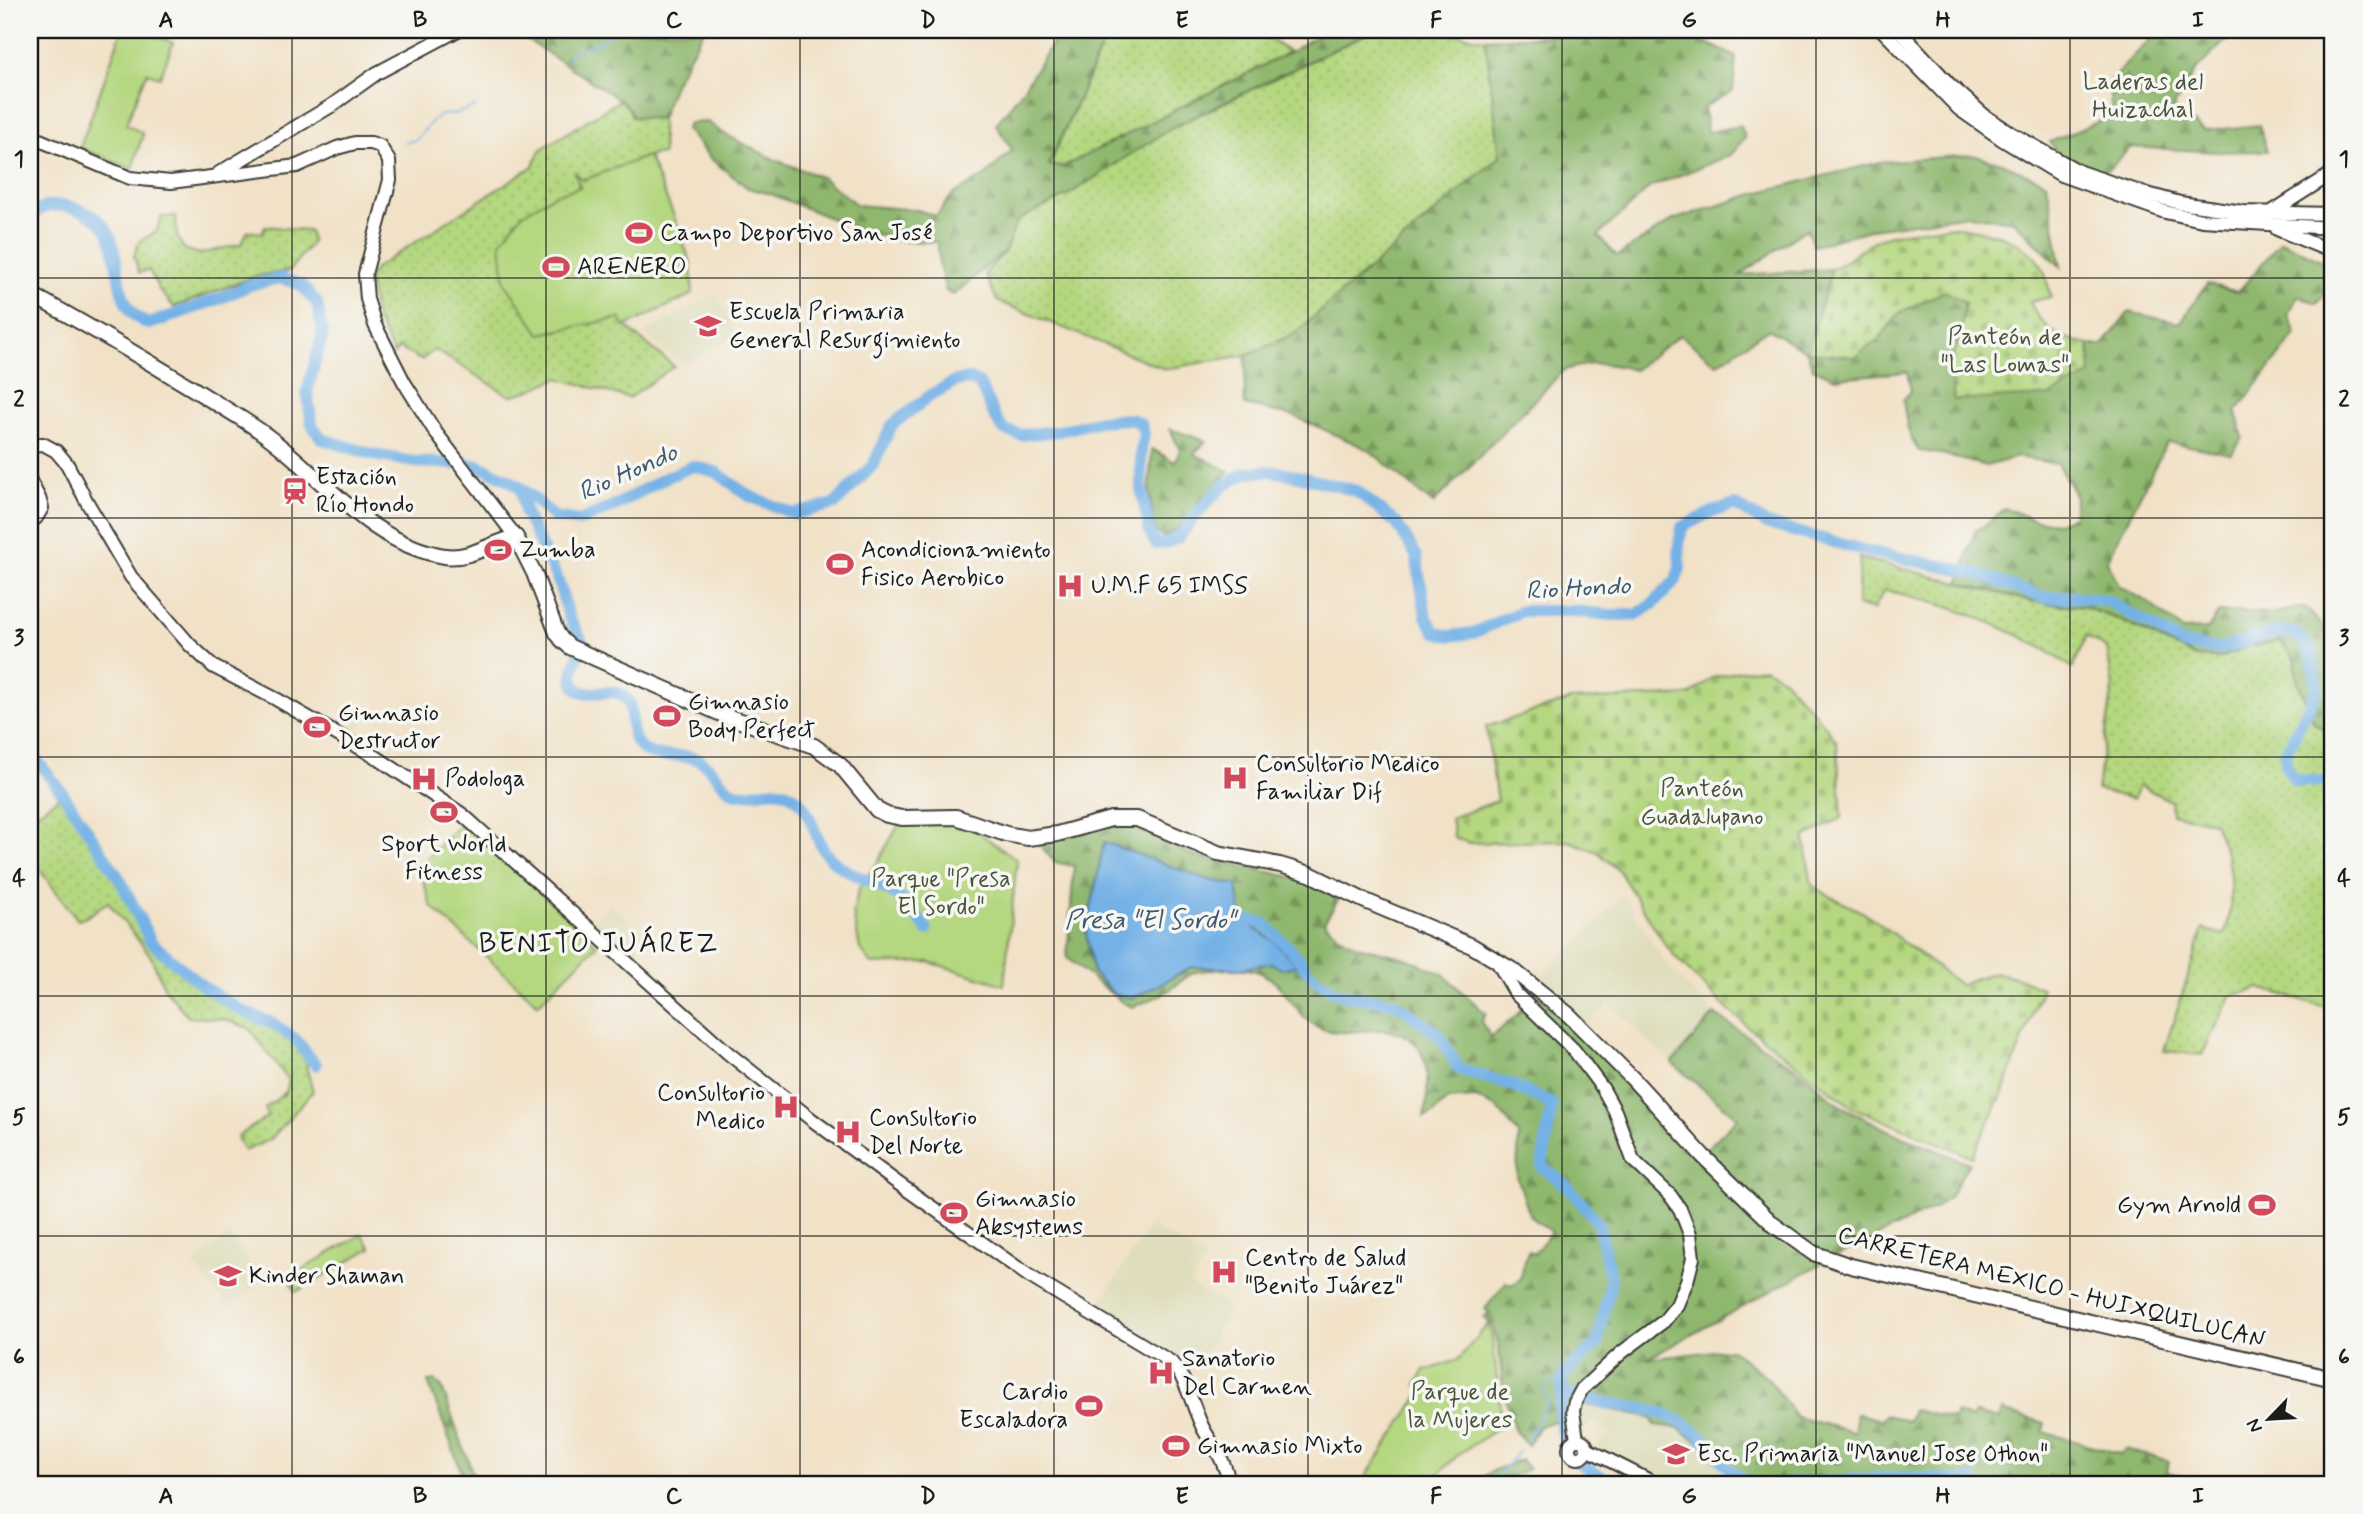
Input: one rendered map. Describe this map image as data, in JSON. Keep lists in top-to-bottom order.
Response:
{
  "streets": {
    "main road": ["CARRETERA MEXICO - HUIXQUILUCAN"]
  },
  "districts": ["BENITO JUÁREZ"],
  "water": ["Rio Hondo", "Presa \"El Sordo\""],
  "parks": [
    "Laderas del Huizachal",
    "Panteón de \"Las Lomas\"",
    "Panteón Guadalupano",
    "Parque \"Presa El Sordo\"",
    "Parque de la Mujeres"
  ],
  "places": {
    "sports": [
      "Campo Deportivo San José",
      "ARENERO",
      "Zumba",
      "Acondicionamiento Fisico Aerobico",
      "Gimnasio Body Perfect",
      "Gimnasio Destructor",
      "Sport World Fitness",
      "Gym Arnold",
      "Gimnasio Aksystems",
      "Cardio Escaladora",
      "Gimnasio Mixto"
    ],
    "school or university": ["Escuela Primaria General Resurgimiento", "Kinder Shaman", "Esc. Primaria \"Manuel Jose Othon\""],
    "station": ["Estación Río Hondo"],
    "hospital": [
      "U.M.F 65 IMSS",
      "Consultorio Medico Familiar Dif",
      "Podologa",
      "Consultorio Medico",
      "Consultorio Del Norte",
      "Centro de Salud \"Benito Juárez\"",
      "Sanatorio Del Carmen"
    ]
  },
  "north": "bottom left",
  "grid": {
    "columns": [
      "A",
      "B",
      "C",
      "D",
      "E",
      "F",
      "G",
      "H",
      "I"
    ],
    "rows": [
      "1",
      "2",
      "3",
      "4",
      "5",
      "6"
    ]
  }
}
